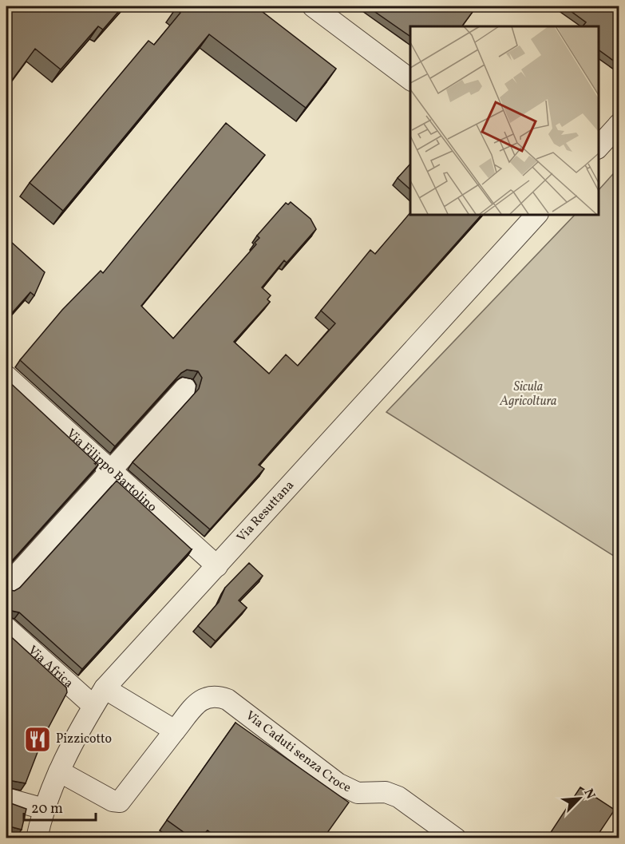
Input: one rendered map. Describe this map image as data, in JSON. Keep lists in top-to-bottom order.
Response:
{
  "streets": {
    "street": [
      "Via Filippo Bartolino",
      "Via Resuttana",
      "Via Africa",
      "Via Caduti senza Croce"
    ]
  },
  "crossings": [
    ["Via Filippo Bartolino", "Via Resuttana"],
    ["Via Resuttana", "Via Africa"],
    ["Via Resuttana", "Via Caduti senza Croce"]
  ],
  "parks": ["Sicula Agricoltura"],
  "places": {
    "restaurant": ["Pizzicotto"]
  },
  "scale_bar": "20 m",
  "north": "top right"
}
